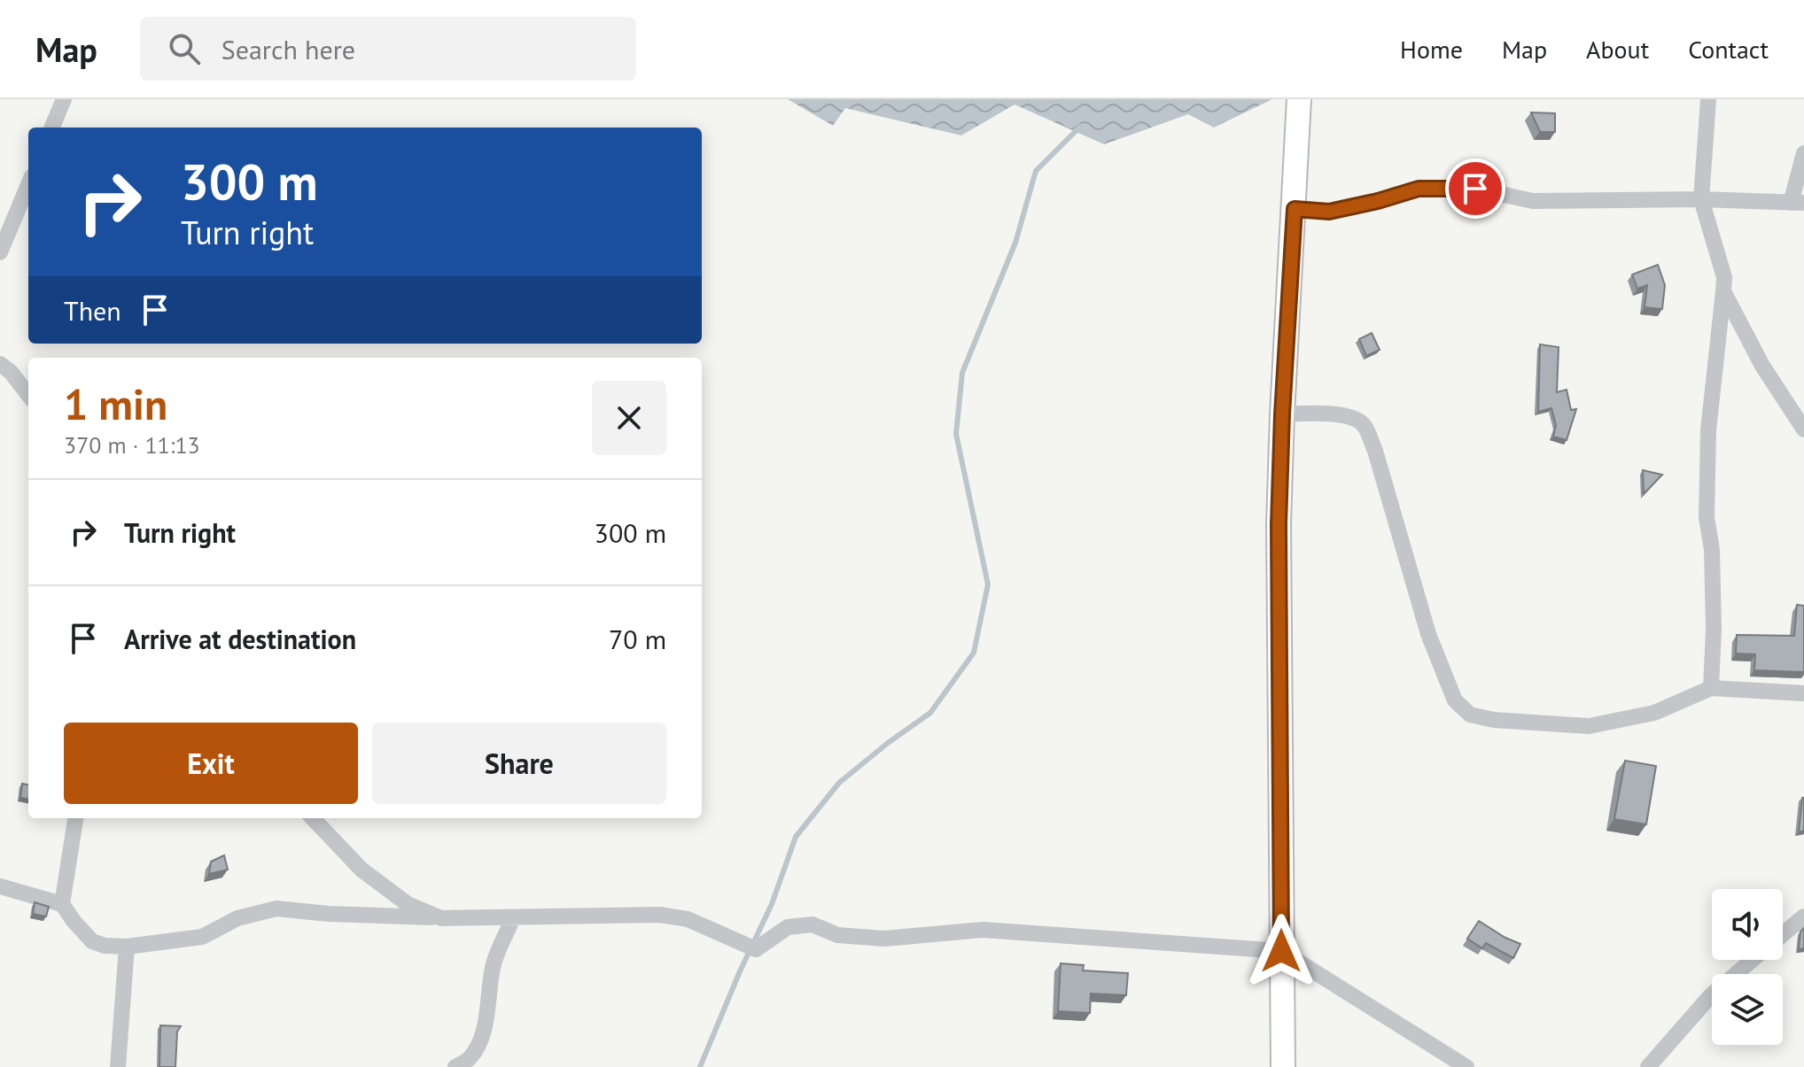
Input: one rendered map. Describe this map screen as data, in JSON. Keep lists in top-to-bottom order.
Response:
{
  "page": {
    "header": "Map",
    "search": "Search here",
    "nav": [
      "Home",
      "Map",
      "About",
      "Contact"
    ],
    "turn": ["300 m", "Turn right"],
    "then": "Then",
    "heading": ["1 min", "370 m · 11:13"],
    "list": [
      {
        "name": "Turn right",
        "value": "300 m"
      },
      {
        "name": "Arrive at destination",
        "value": "70 m"
      }
    ],
    "buttons": ["Exit", "Share"]
  }
}
